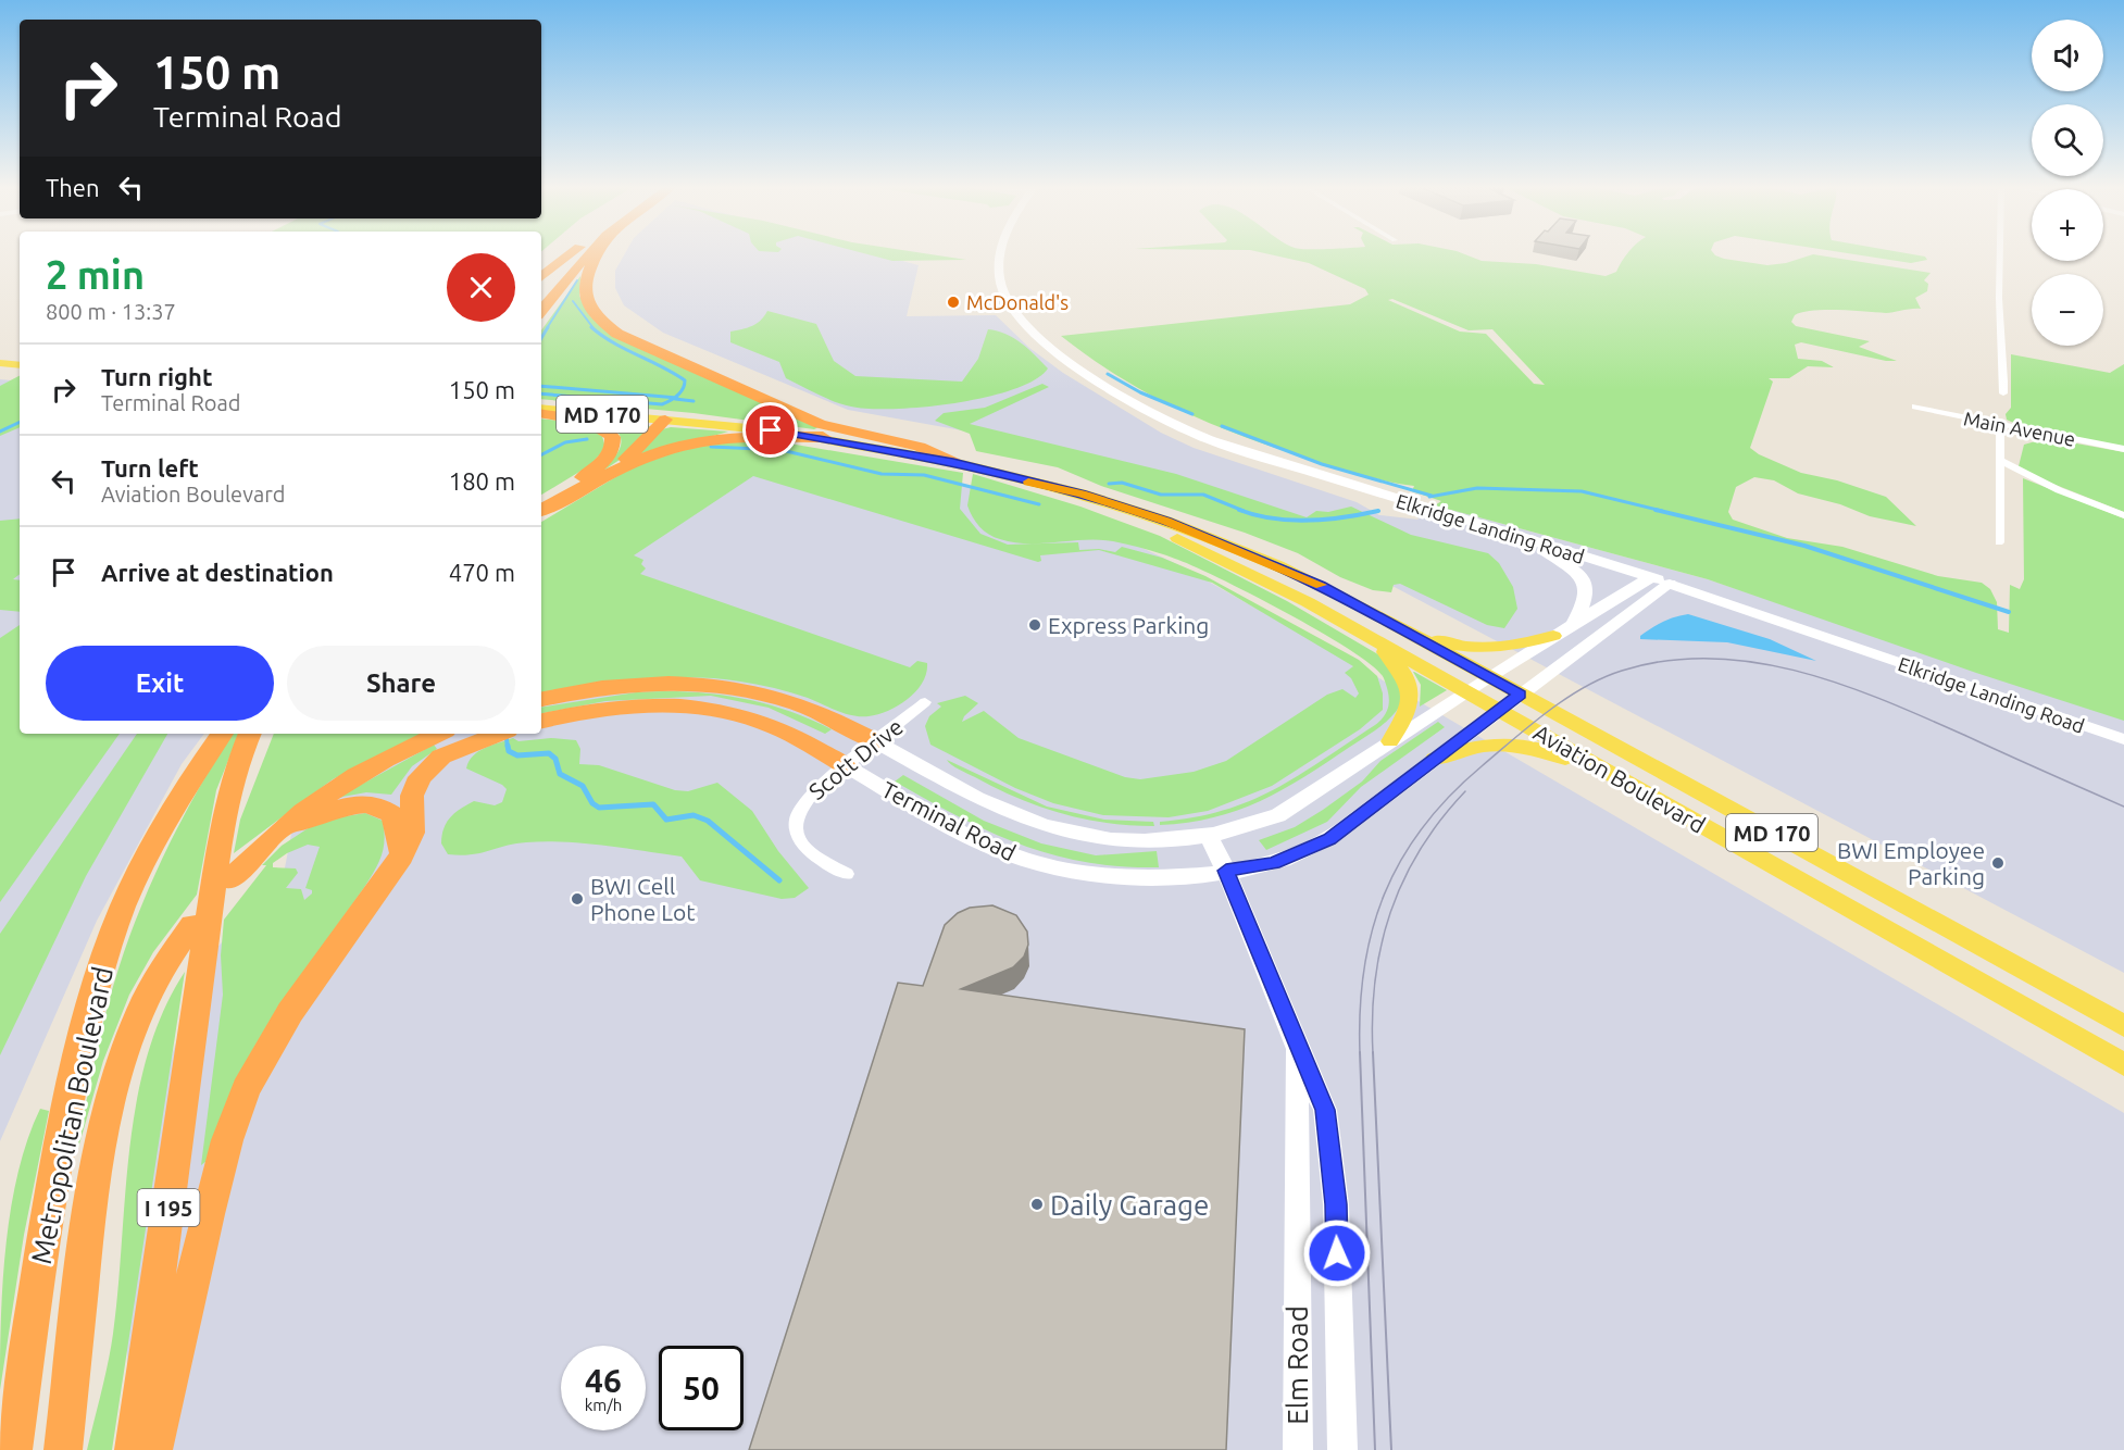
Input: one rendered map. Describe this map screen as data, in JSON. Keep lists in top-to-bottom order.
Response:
{
  "streets": {
    "highway": ["Metropolitan Boulevard", "I 195"],
    "main road": [
      "MD 170",
      "Elkridge Landing Road",
      "Aviation Boulevard",
      "Terminal Road",
      "Elm Road"
    ],
    "street": ["Main Avenue", "Scott Drive"]
  },
  "crossings": [
    ["Elkridge Landing Road", "Terminal Road"],
    ["Scott Drive", "Terminal Road"],
    ["Aviation Boulevard", "Terminal Road"],
    ["Terminal Road", "Elm Road"]
  ],
  "places": [
    "McDonald's",
    "Express Parking",
    "BWI Employee Parking",
    "BWI Cell Phone Lot",
    "Daily Garage"
  ],
  "page": {
    "map_buttons": ["+", "−"],
    "turn": ["150 m", "Terminal Road"],
    "then": "Then",
    "heading": ["2 min", "800 m · 13:37"],
    "list": [
      {
        "name": "Turn right",
        "note": "Terminal Road",
        "value": "150 m"
      },
      {
        "name": "Turn left",
        "note": "Aviation Boulevard",
        "value": "180 m"
      },
      {
        "name": "Arrive at destination",
        "value": "470 m"
      }
    ],
    "buttons": ["Exit", "Share"],
    "speed": "46 km/h",
    "limit": "50"
  }
}
